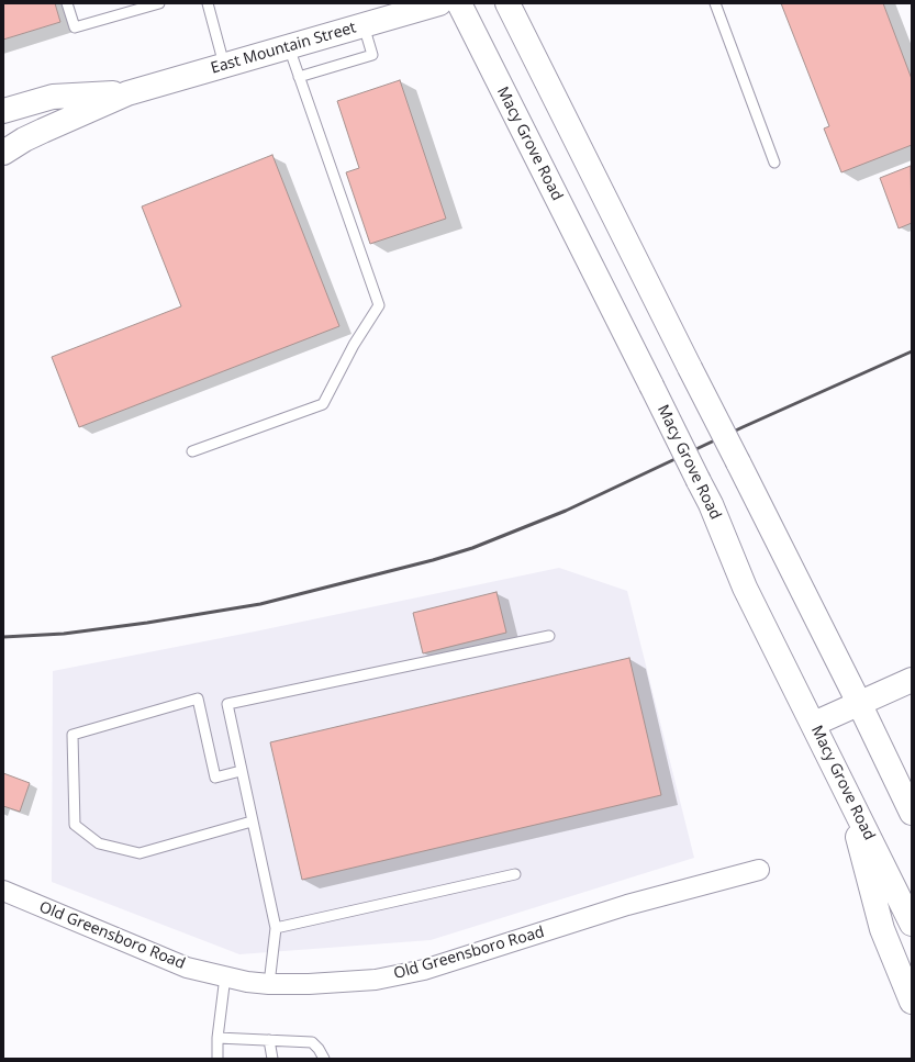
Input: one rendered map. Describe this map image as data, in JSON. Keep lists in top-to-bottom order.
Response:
{
  "streets": {
    "main road": ["East Mountain Street", "Macy Grove Road"],
    "street": ["Old Greensboro Road"]
  }
}
